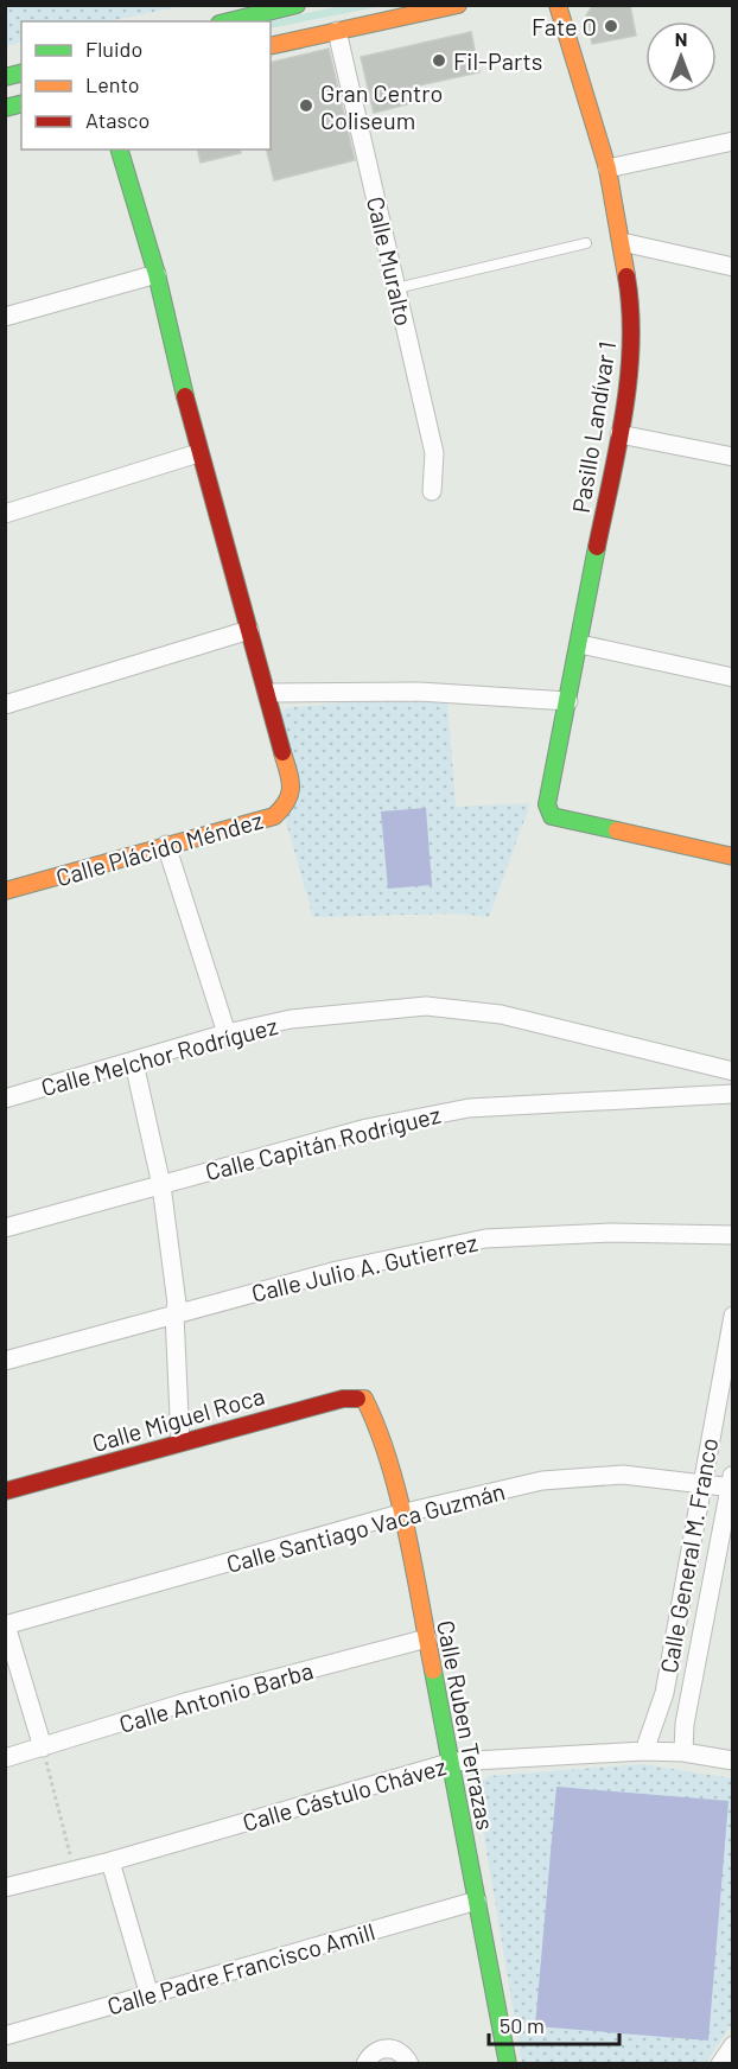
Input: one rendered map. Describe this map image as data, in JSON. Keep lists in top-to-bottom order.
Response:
{
  "streets": {
    "street": [
      "Calle Muralto",
      "Pasillo Landívar 1",
      "Calle Plácido Méndez",
      "Calle Melchor Rodríguez",
      "Calle Capitán Rodríguez",
      "Calle Julio A. Gutierrez",
      "Calle Miguel Roca",
      "Calle Santiago Vaca Guzmán",
      "Calle General M. Franco",
      "Calle Antonio Barba",
      "Calle Ruben Terrazas",
      "Calle Cástulo Chávez",
      "Calle Padre Francisco Amill"
    ]
  },
  "crossings": [
    ["Calle Miguel Roca", "Calle Ruben Terrazas"],
    ["Calle Santiago Vaca Guzmán", "Calle General M. Franco"],
    ["Calle Santiago Vaca Guzmán", "Calle Ruben Terrazas"],
    ["Calle General M. Franco", "Calle Cástulo Chávez"],
    ["Calle Antonio Barba", "Calle Ruben Terrazas"],
    ["Calle Ruben Terrazas", "Calle Cástulo Chávez"],
    ["Calle Ruben Terrazas", "Calle Padre Francisco Amill"]
  ],
  "places": ["Fate O", "Fil-Parts", "Gran Centro Coliseum"],
  "legend": ["Fluido", "Lento", "Atasco"],
  "scale_bar": "50 m",
  "north": "top"
}
